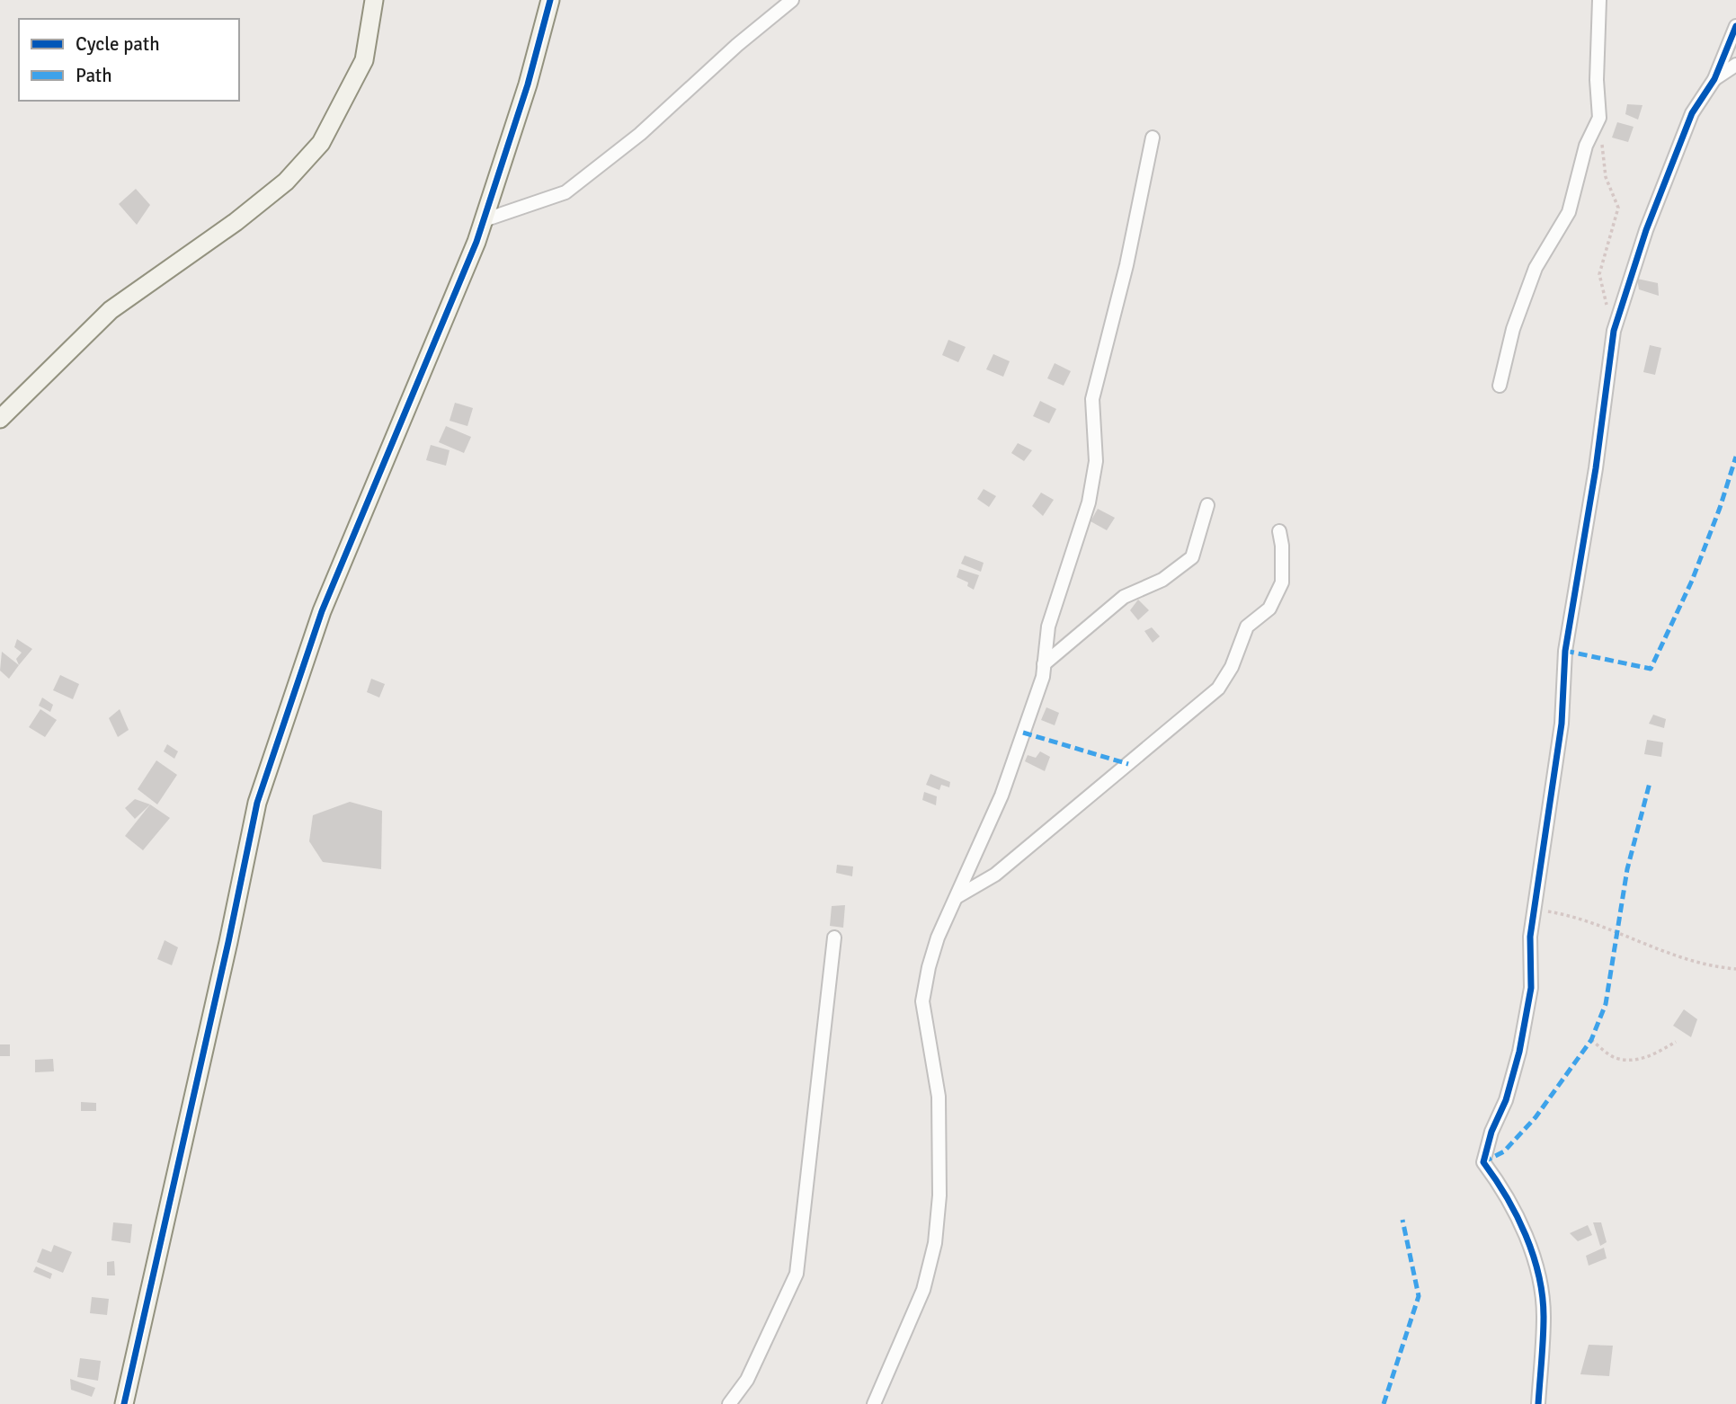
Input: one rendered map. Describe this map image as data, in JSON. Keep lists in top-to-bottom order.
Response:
{
  "legend": ["Cycle path", "Path"]
}
